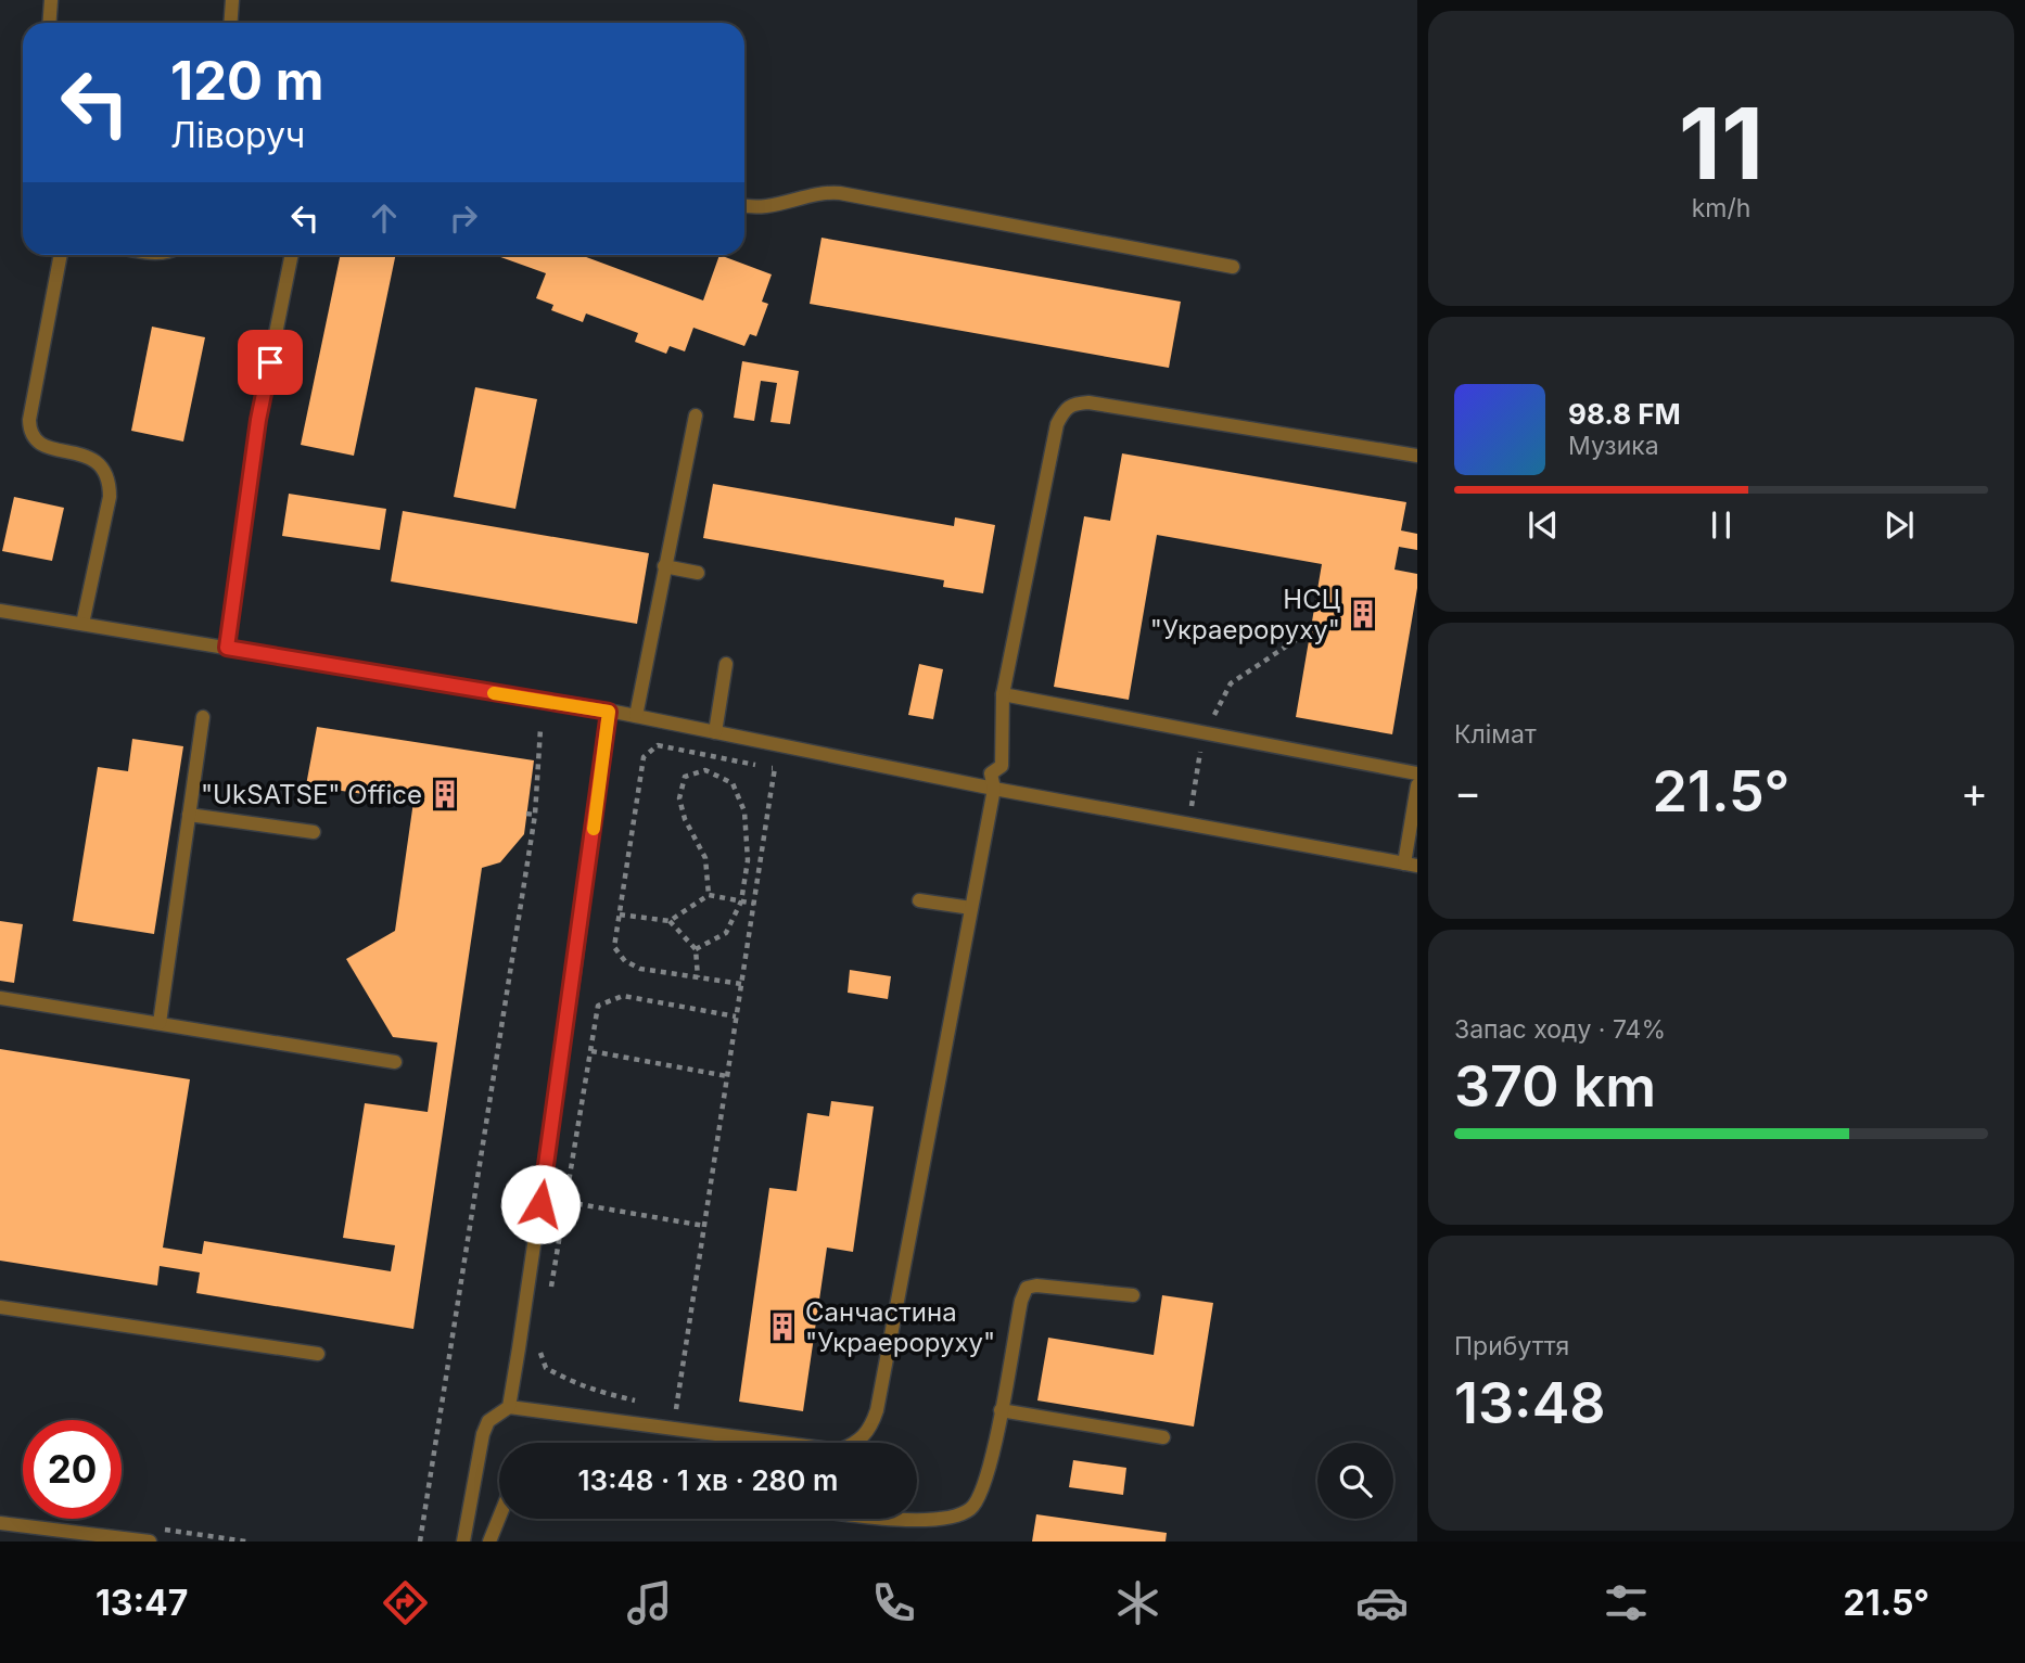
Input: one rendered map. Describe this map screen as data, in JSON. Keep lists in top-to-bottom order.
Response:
{
  "places": {
    "building": ["НСЦ \"Украероруху\"", "\"UkSATSE\" Office", "Санчастина \"Украероруху\""]
  },
  "page": {
    "tile": [
      ["11", "km/h"],
      "Клімат",
      ["Запас ходу · 74%", "370 km"],
      ["Прибуття", "13:48"]
    ],
    "turn": ["120 m", "Ліворуч"],
    "song": ["98.8 FM", "Музика"],
    "heat": ["−", "21.5°", "+"],
    "limit": "20",
    "trip": "13:48 · 1 хв · 280 m",
    "tabs": ["13:47", "21.5°"]
  }
}
